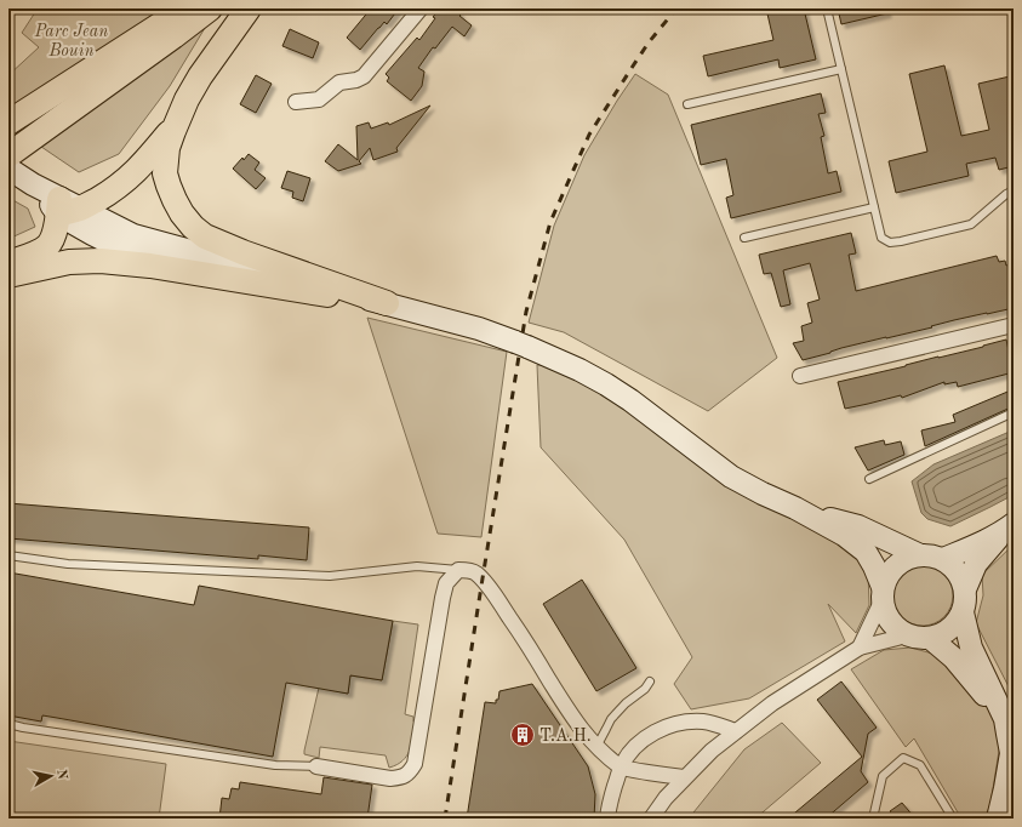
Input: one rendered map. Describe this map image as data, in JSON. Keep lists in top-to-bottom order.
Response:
{
  "parks": ["Parc Jean Bouin"],
  "places": {
    "building": ["T.A.H."]
  },
  "north": "right"
}
